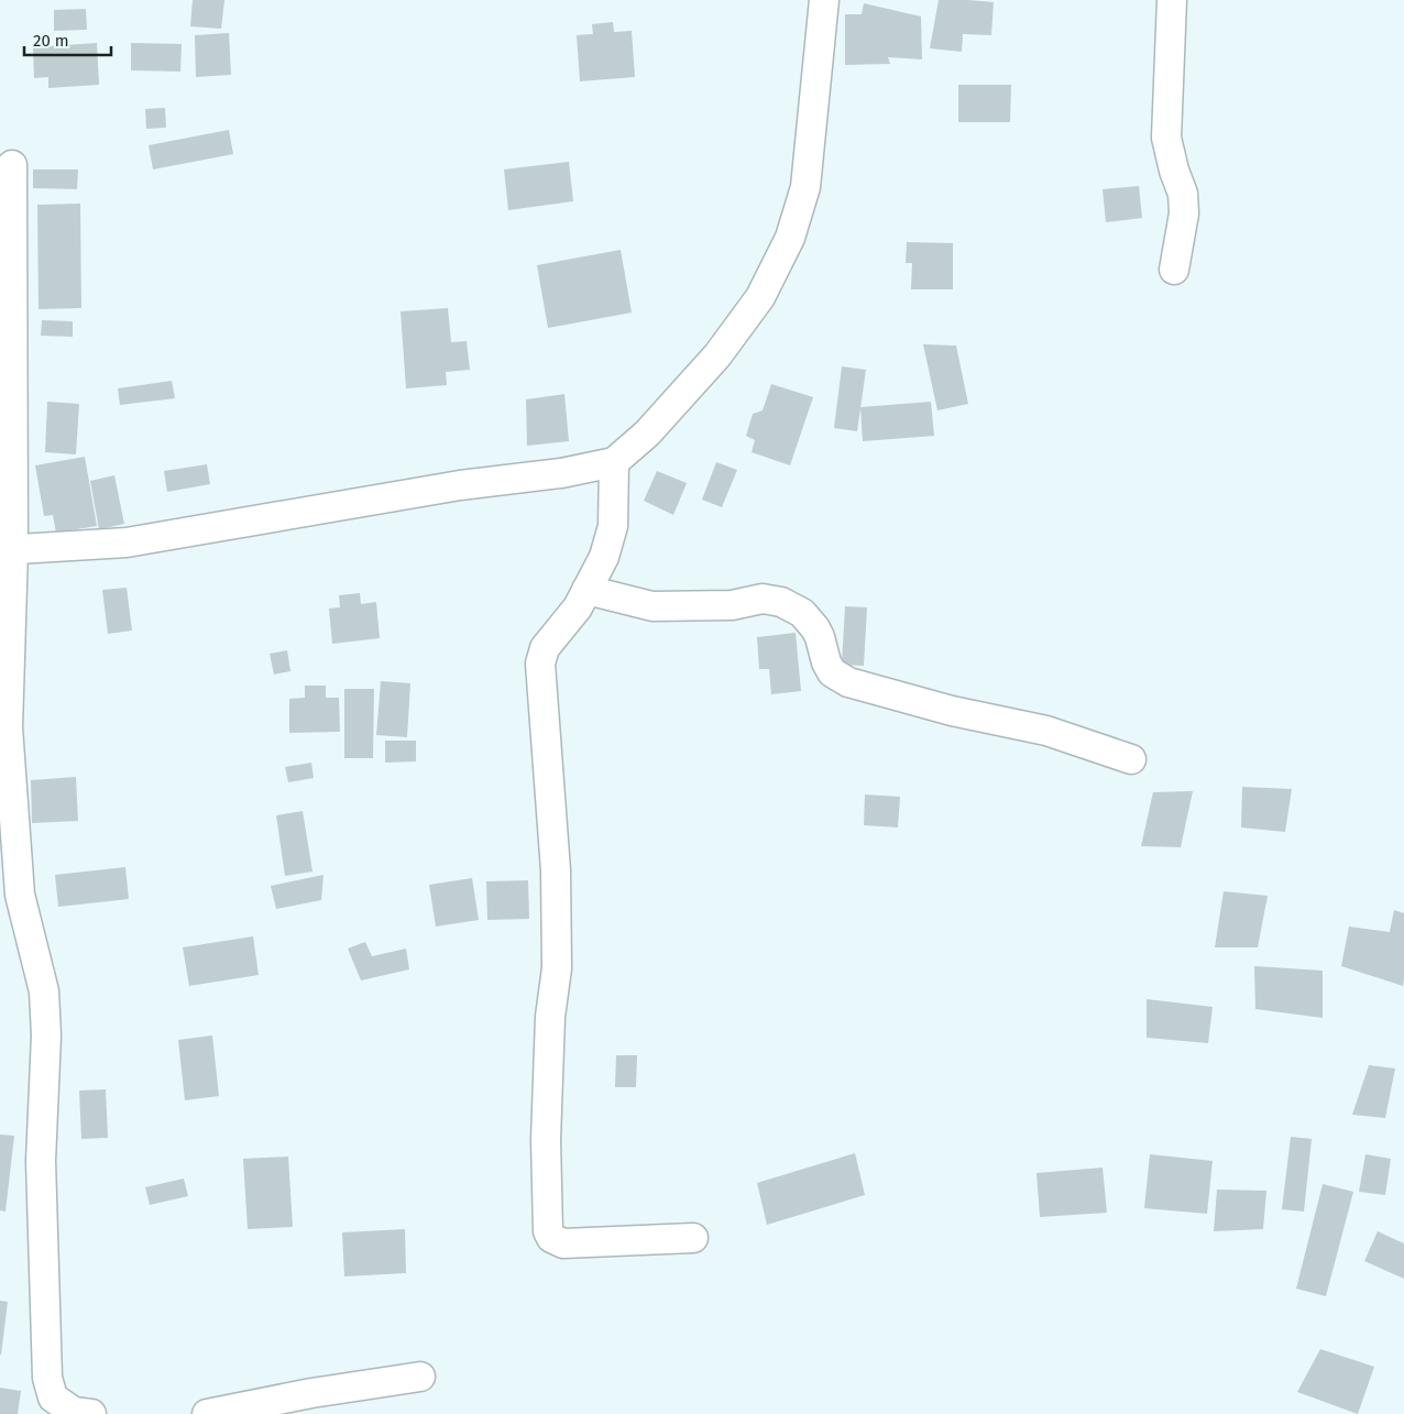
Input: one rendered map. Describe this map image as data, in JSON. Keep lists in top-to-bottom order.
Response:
{
  "scale_bar": "20 m"
}
